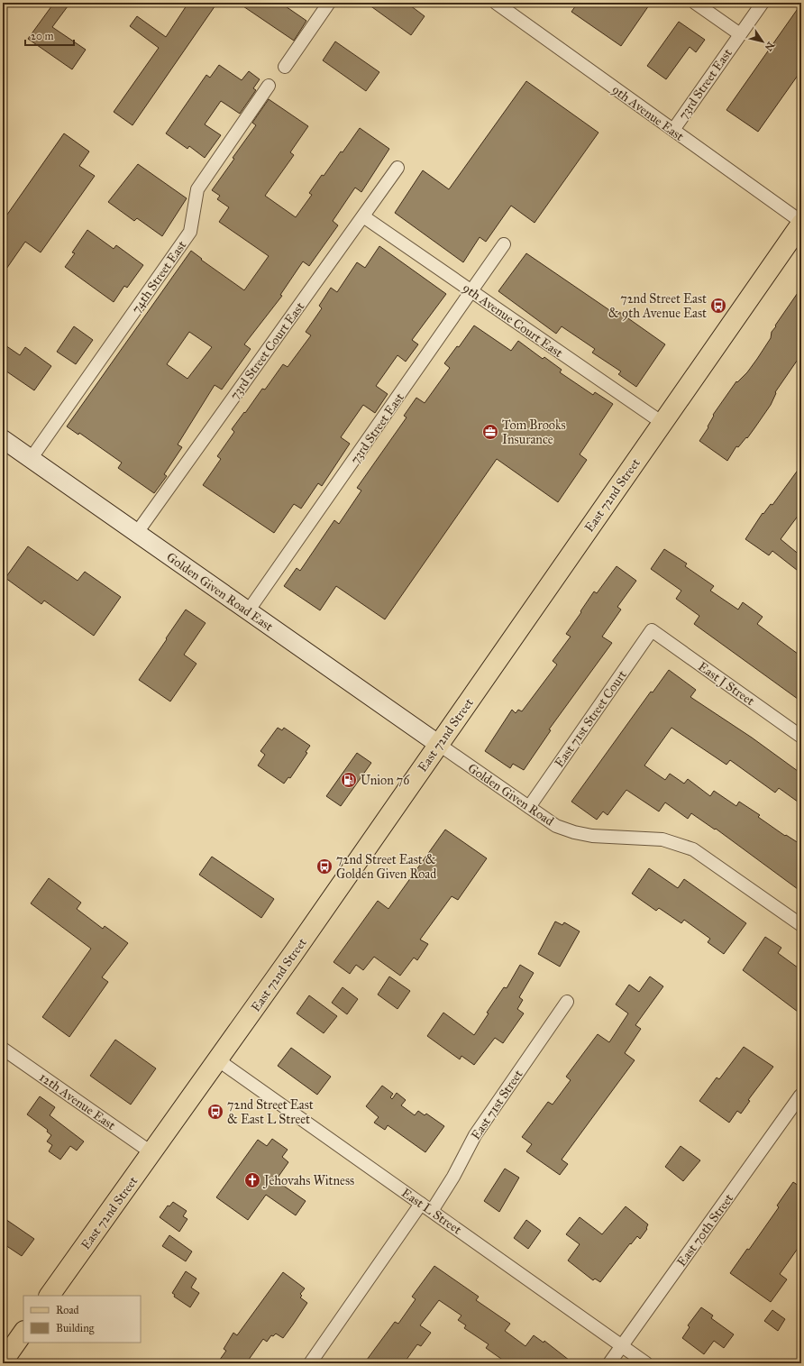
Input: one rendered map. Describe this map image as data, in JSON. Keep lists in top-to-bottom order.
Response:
{
  "streets": {
    "main road": ["East 72nd Street"],
    "street": [
      "73rd Street East",
      "9th Avenue East",
      "74th Street East",
      "9th Avenue Court East",
      "73rd Street Court East",
      "Golden Given Road East",
      "East J Street",
      "East 71st Street Court",
      "Golden Given Road",
      "12th Avenue East",
      "East 71st Street",
      "East L Street",
      "East 70th Street"
    ]
  },
  "crossings": [
    ["73rd Street East", "9th Avenue East"],
    ["73rd Street East", "9th Avenue Court East"],
    ["73rd Street East", "Golden Given Road East"],
    ["9th Avenue East", "East 72nd Street"],
    ["74th Street East", "Golden Given Road East"],
    ["9th Avenue Court East", "73rd Street Court East"],
    ["9th Avenue Court East", "East 72nd Street"],
    ["73rd Street Court East", "Golden Given Road East"],
    ["East 72nd Street", "Golden Given Road East"],
    ["East 72nd Street", "Golden Given Road"],
    ["East 72nd Street", "12th Avenue East"],
    ["East 72nd Street", "East L Street"],
    ["Golden Given Road East", "Golden Given Road"],
    ["East J Street", "East 71st Street Court"],
    ["East 71st Street Court", "Golden Given Road"],
    ["East 71st Street", "East L Street"],
    ["East L Street", "East 70th Street"]
  ],
  "places": {
    "bus stop": ["72nd Street East & 9th Avenue East", "72nd Street East & Golden Given Road", "72nd Street East & East L Street"],
    "office": ["Tom Brooks Insurance"],
    "fuel station": ["Union 76"],
    "church": ["Jehovahs Witness"]
  },
  "legend": ["Road", "Building"],
  "scale_bar": "20 m",
  "north": "bottom right"
}
